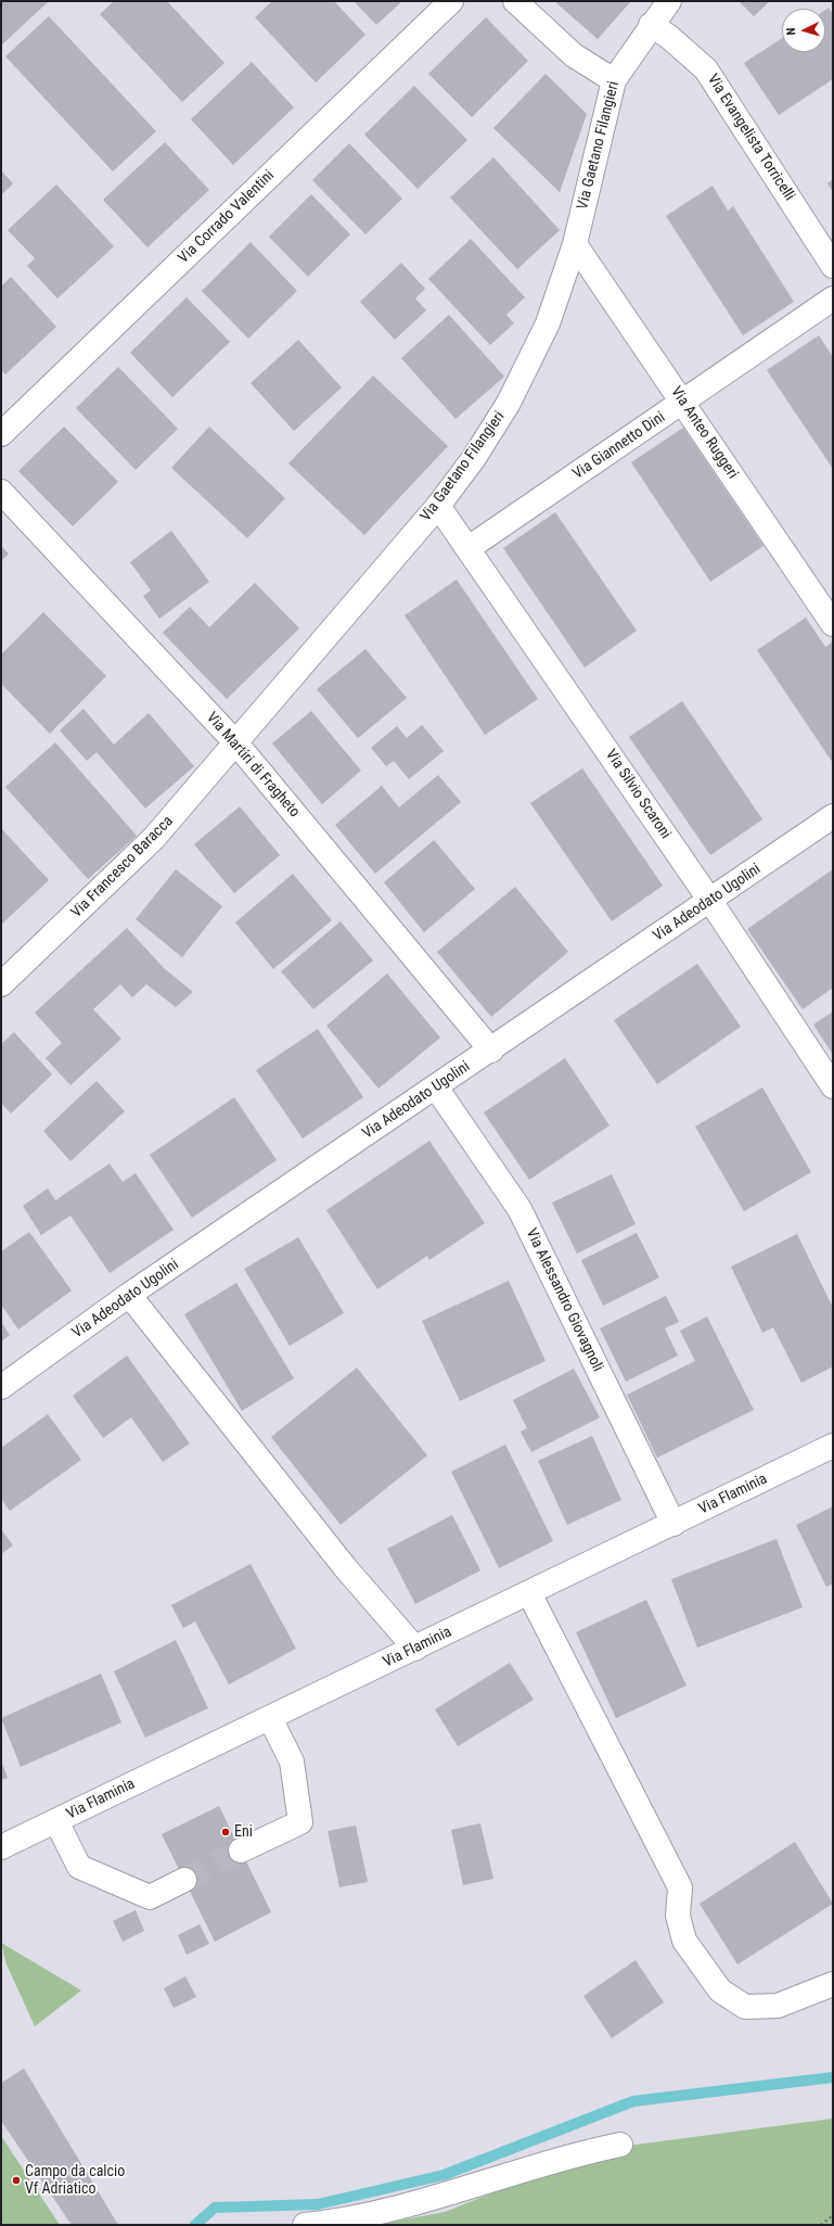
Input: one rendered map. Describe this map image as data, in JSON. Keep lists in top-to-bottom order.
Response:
{
  "streets": {
    "street": [
      "Via Evangelista Torricelli",
      "Via Gaetano Filangieri",
      "Via Corrado Valentini",
      "Via Anteo Ruggeri",
      "Via Giannetto Dini",
      "Via Martiri di Fragheto",
      "Via Silvio Scaroni",
      "Via Francesco Baracca",
      "Via Adeodato Ugolini",
      "Via Alessandro Giovagnoli",
      "Via Flaminia"
    ]
  },
  "crossings": [
    ["Via Evangelista Torricelli", "Via Gaetano Filangieri"],
    ["Via Gaetano Filangieri", "Via Anteo Ruggeri"],
    ["Via Gaetano Filangieri", "Via Martiri di Fragheto"],
    ["Via Gaetano Filangieri", "Via Silvio Scaroni"],
    ["Via Gaetano Filangieri", "Via Francesco Baracca"],
    ["Via Anteo Ruggeri", "Via Giannetto Dini"],
    ["Via Giannetto Dini", "Via Silvio Scaroni"],
    ["Via Martiri di Fragheto", "Via Francesco Baracca"],
    ["Via Martiri di Fragheto", "Via Adeodato Ugolini"],
    ["Via Silvio Scaroni", "Via Adeodato Ugolini"],
    ["Via Adeodato Ugolini", "Via Alessandro Giovagnoli"],
    ["Via Alessandro Giovagnoli", "Via Flaminia"]
  ],
  "places": ["Eni", "Campo da calcio Vf Adriatico"],
  "north": "left"
}
